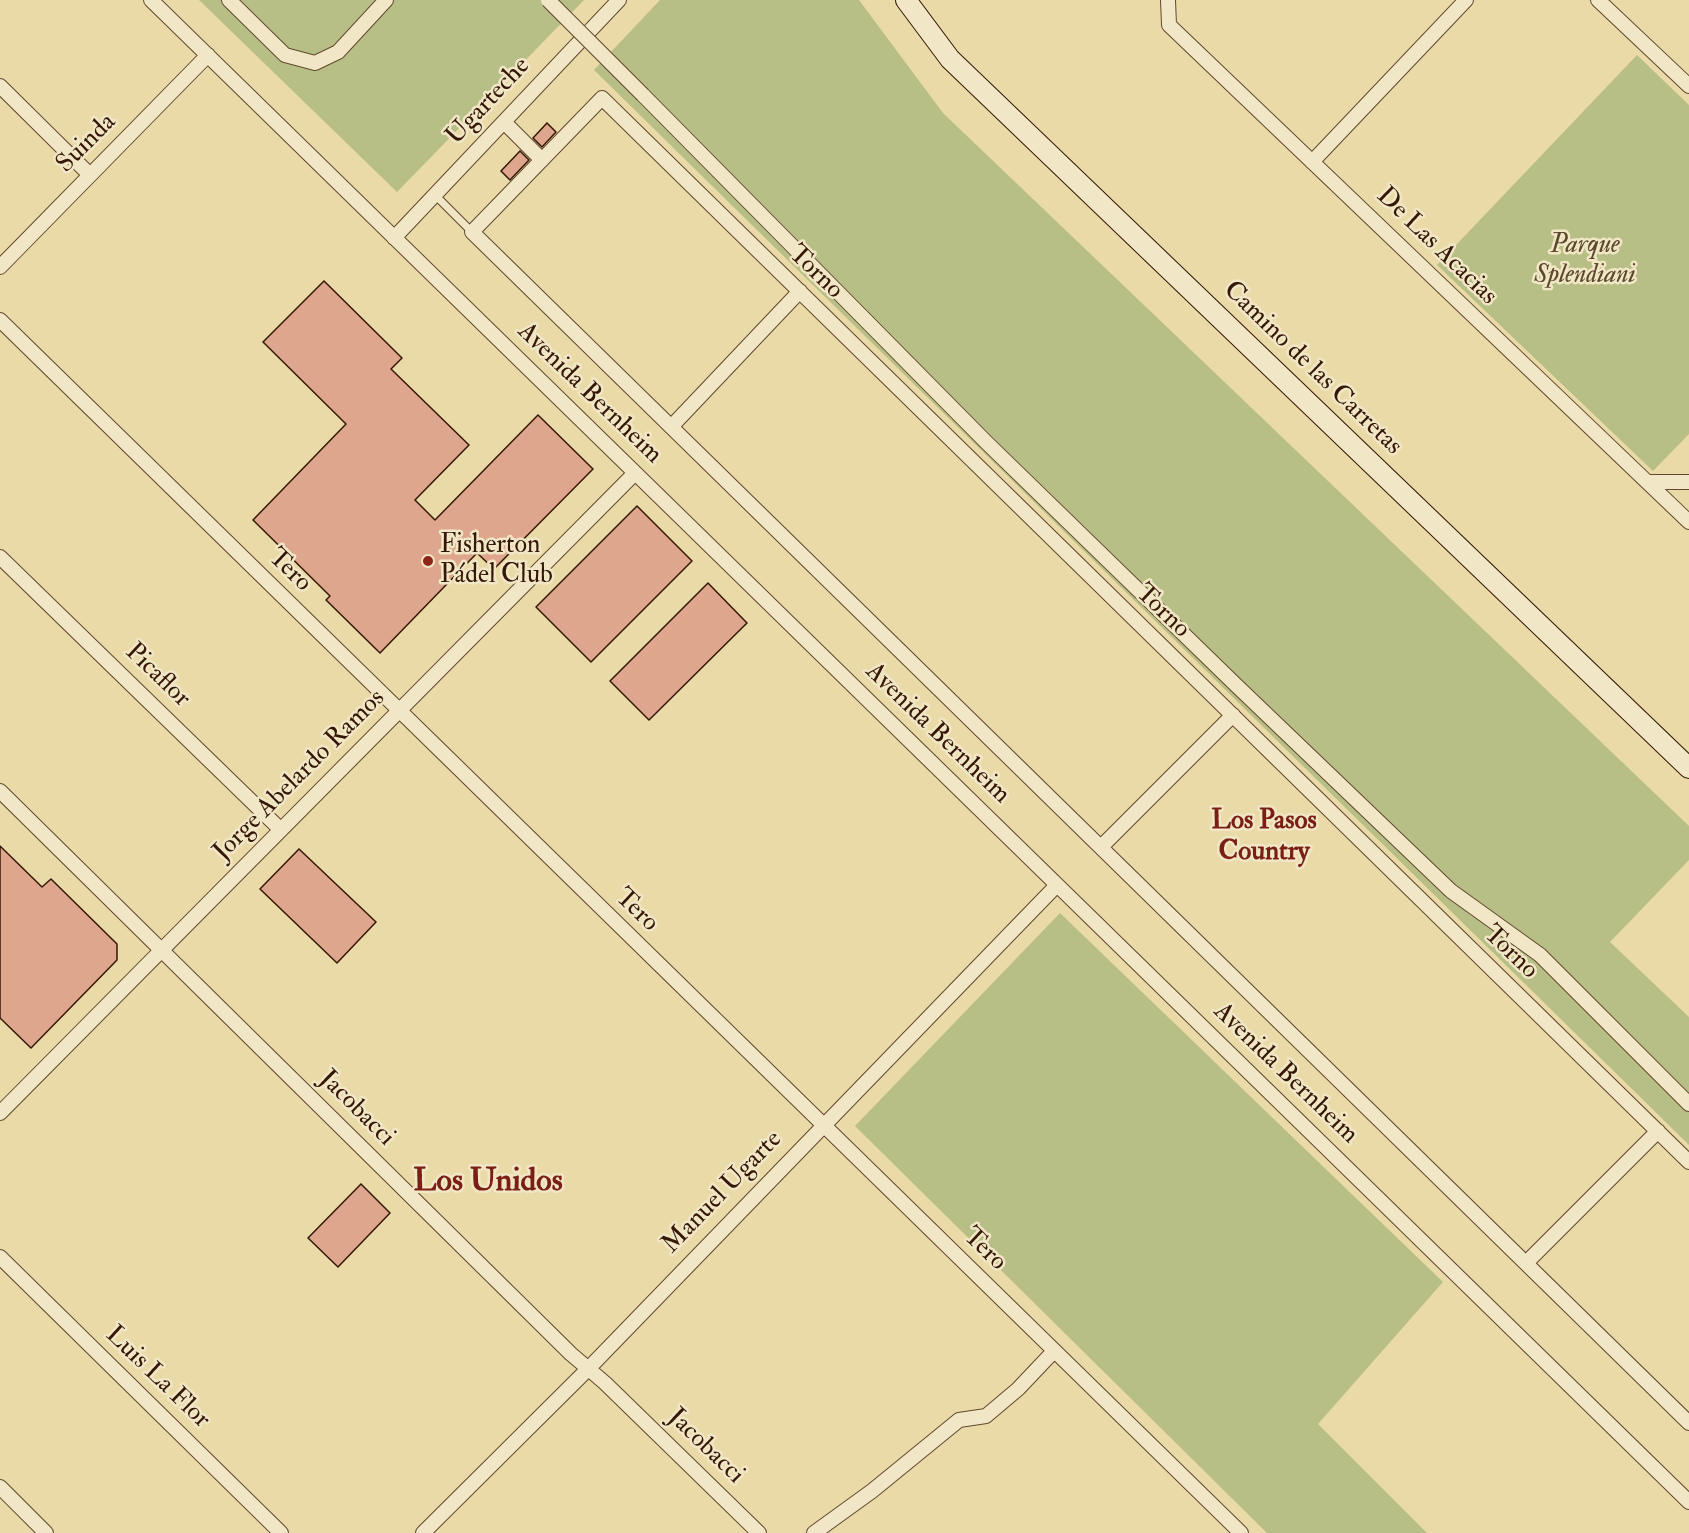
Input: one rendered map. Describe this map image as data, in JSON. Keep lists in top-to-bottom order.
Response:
{
  "streets": {
    "street": [
      "Ugarteche",
      "Suinda",
      "De Las Acacias",
      "Torno",
      "Camino de las Carretas",
      "Avenida Bernheim",
      "Tero",
      "Picaflor",
      "Jorge Abelardo Ramos",
      "Jacobacci",
      "Manuel Ugarte",
      "Luis La Flor"
    ]
  },
  "crossings": [
    ["Ugarteche", "Avenida Bernheim"],
    ["Suinda", "Avenida Bernheim"],
    ["Avenida Bernheim", "Jorge Abelardo Ramos"],
    ["Avenida Bernheim", "Manuel Ugarte"],
    ["Tero", "Jorge Abelardo Ramos"],
    ["Tero", "Manuel Ugarte"],
    ["Picaflor", "Jorge Abelardo Ramos"],
    ["Jorge Abelardo Ramos", "Jacobacci"],
    ["Jacobacci", "Manuel Ugarte"]
  ],
  "districts": ["Los Pasos Country", "Los Unidos"],
  "parks": ["Parque Splendiani"],
  "places": ["Fisherton Pádel Club"]
}
